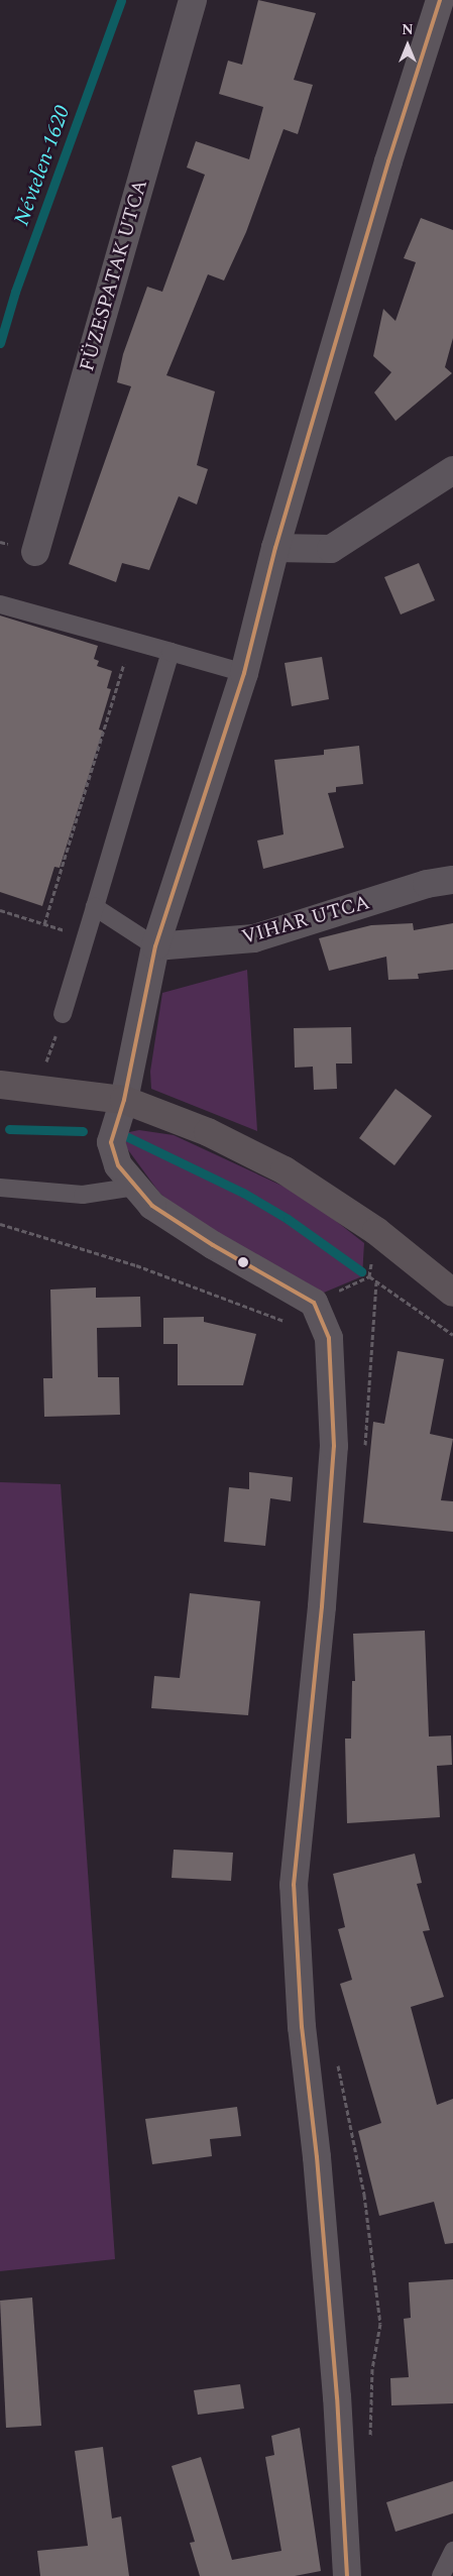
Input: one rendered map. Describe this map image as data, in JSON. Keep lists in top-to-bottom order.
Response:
{
  "streets": {
    "street": ["FÜZESPATAK UTCA", "VIHAR UTCA"]
  },
  "water": ["Névtelen-1620"],
  "north": "top"
}
